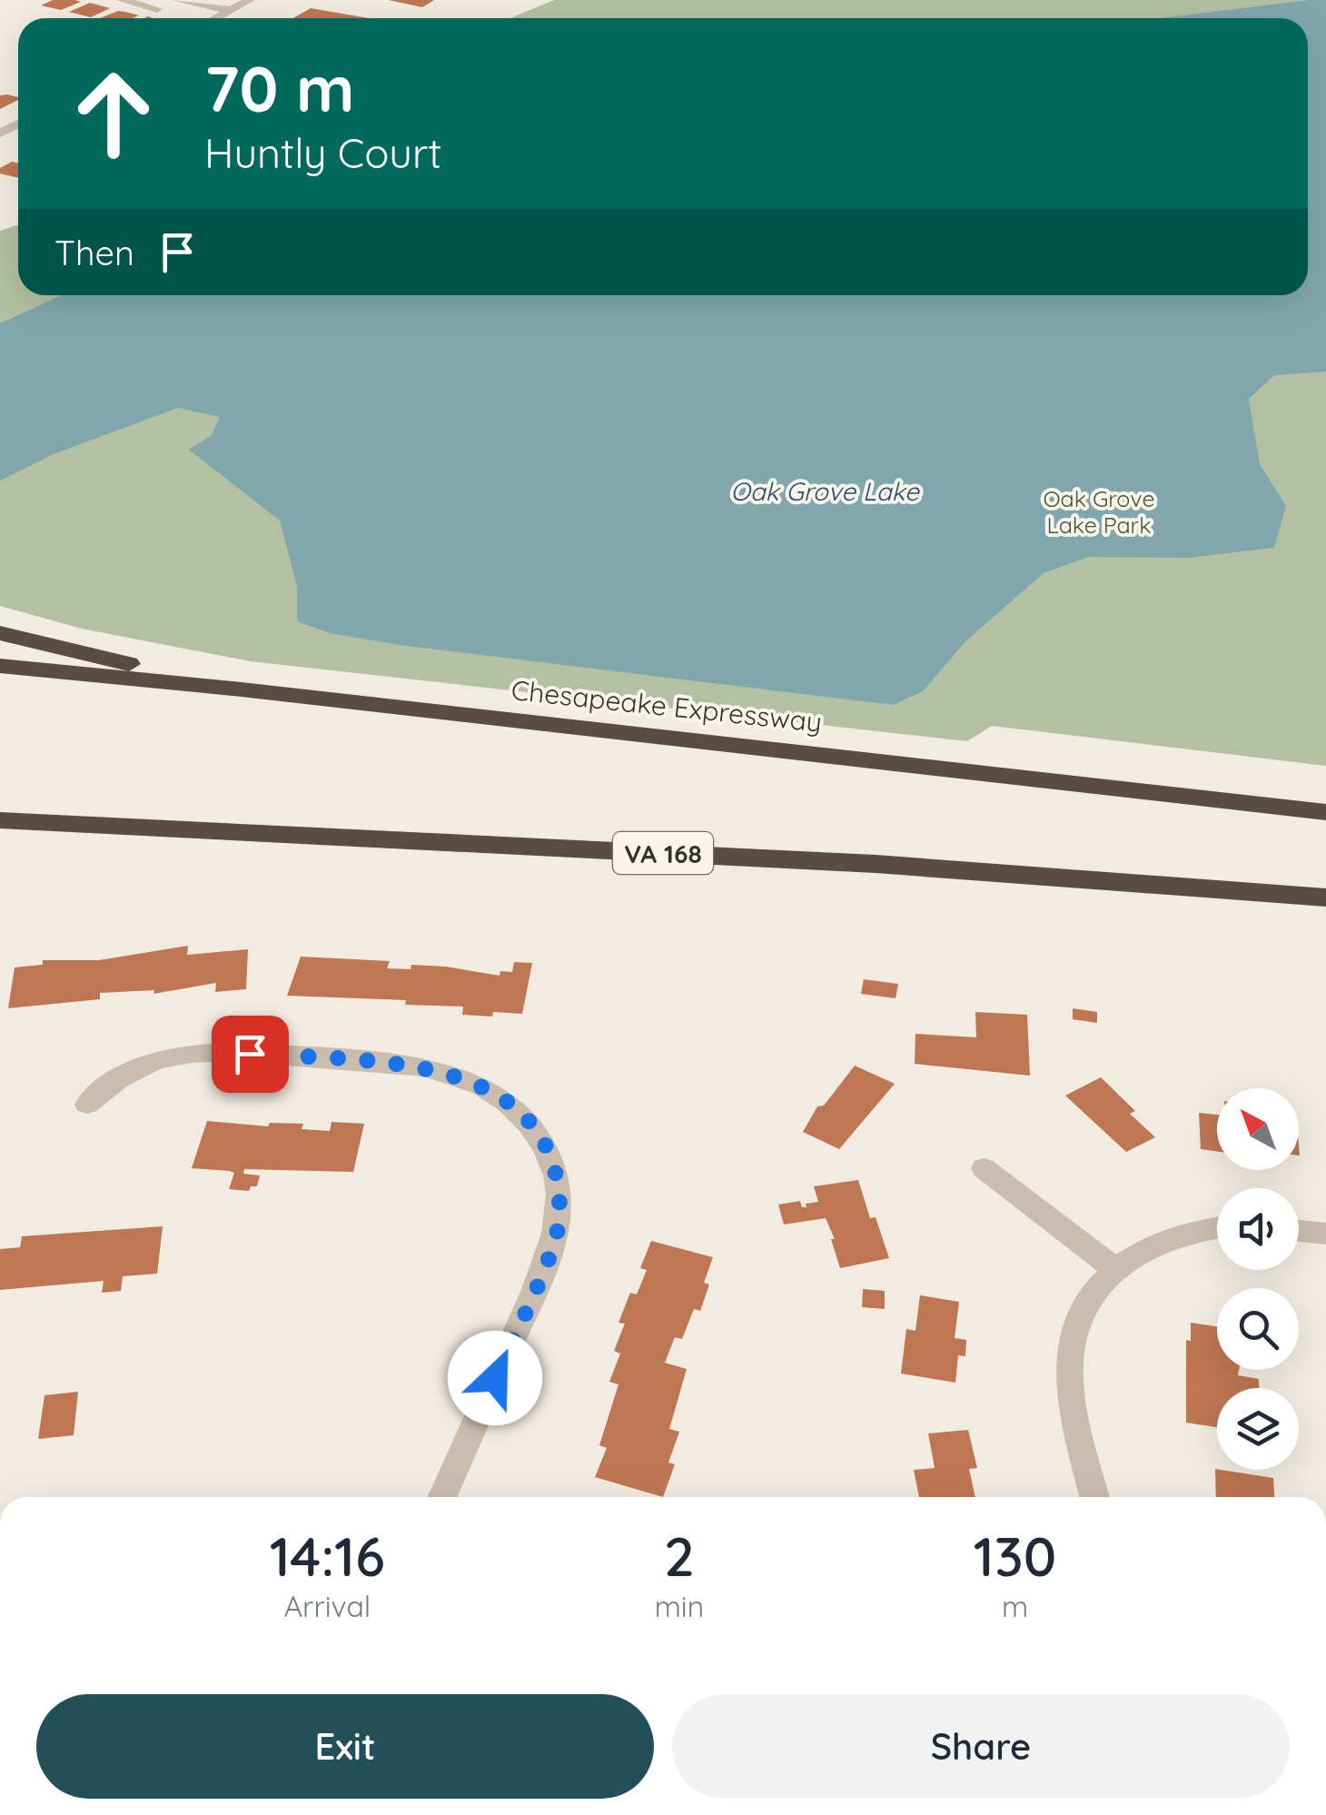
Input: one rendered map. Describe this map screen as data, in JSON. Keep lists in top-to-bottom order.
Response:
{
  "streets": {
    "highway": ["Chesapeake Expressway", "VA 168"]
  },
  "water": ["Oak Grove Lake"],
  "parks": ["Oak Grove Lake Park"],
  "north": "top left",
  "page": {
    "turn": ["70 m", "Huntly Court"],
    "then": "Then",
    "eta": [
      "14:16",
      "Arrival",
      "2",
      "min",
      "130",
      "m"
    ],
    "buttons": ["Exit", "Share"]
  }
}
